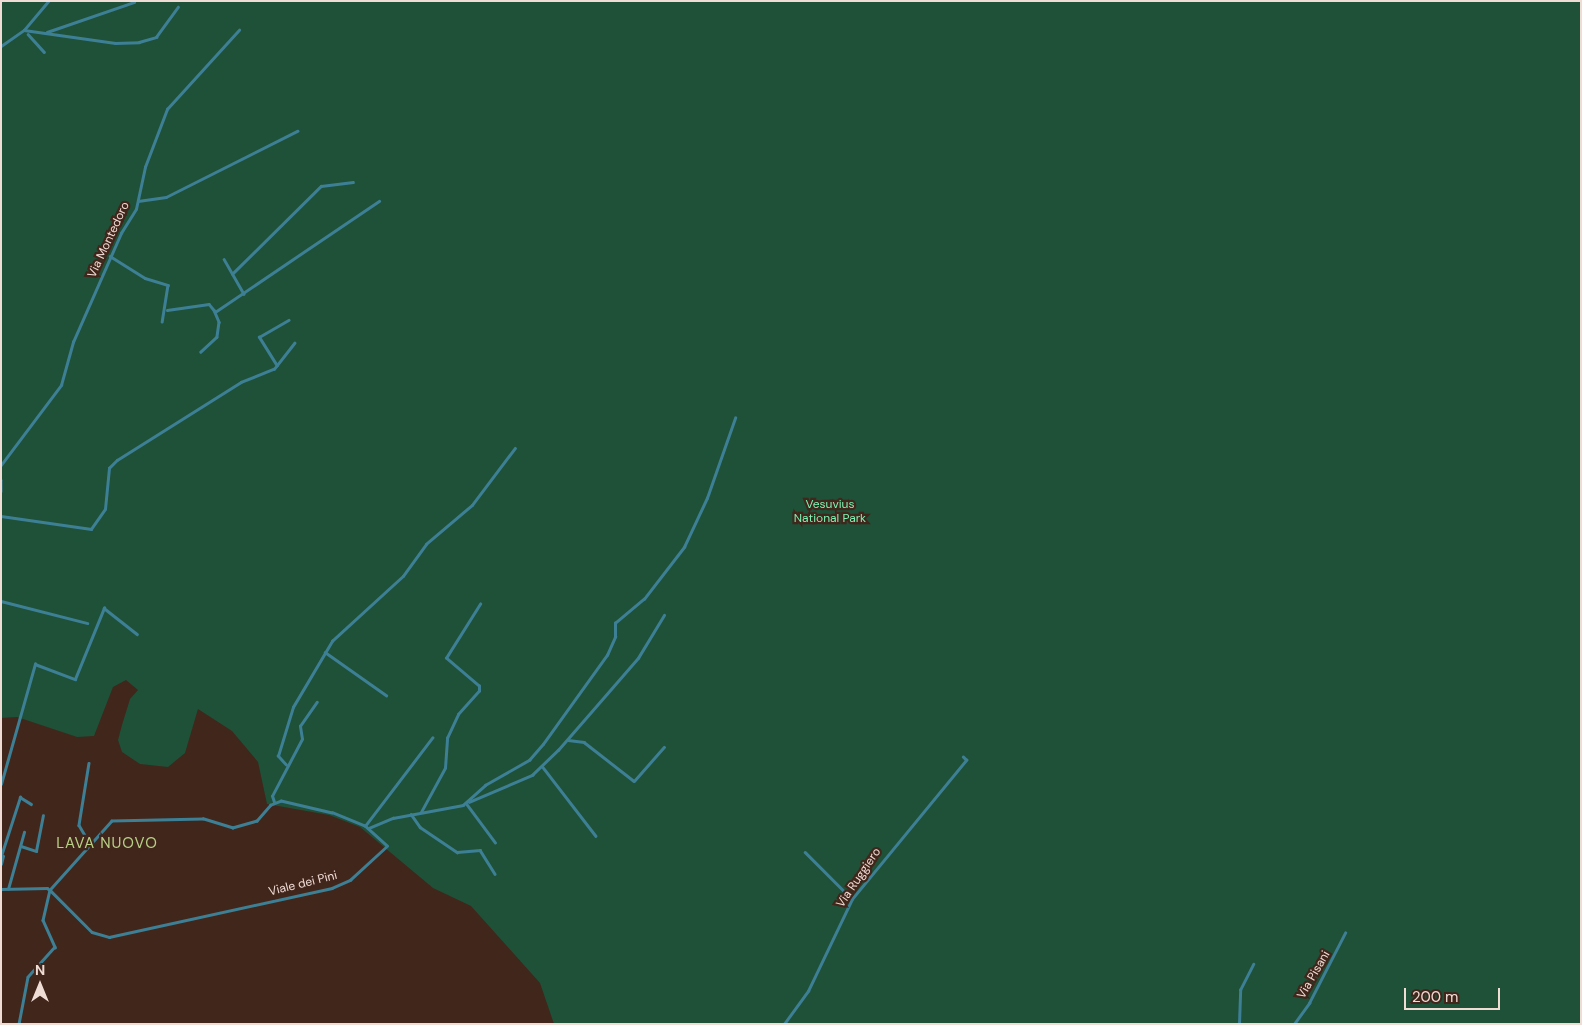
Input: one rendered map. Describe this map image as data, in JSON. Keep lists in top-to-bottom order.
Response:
{
  "streets": {
    "street": [
      "Via Montedoro",
      "Via Ruggiero",
      "Viale dei Pini",
      "Via Pisani"
    ]
  },
  "districts": ["LAVA NUOVO"],
  "parks": ["Vesuvius National Park"],
  "scale_bar": "200 m",
  "north": "top"
}
